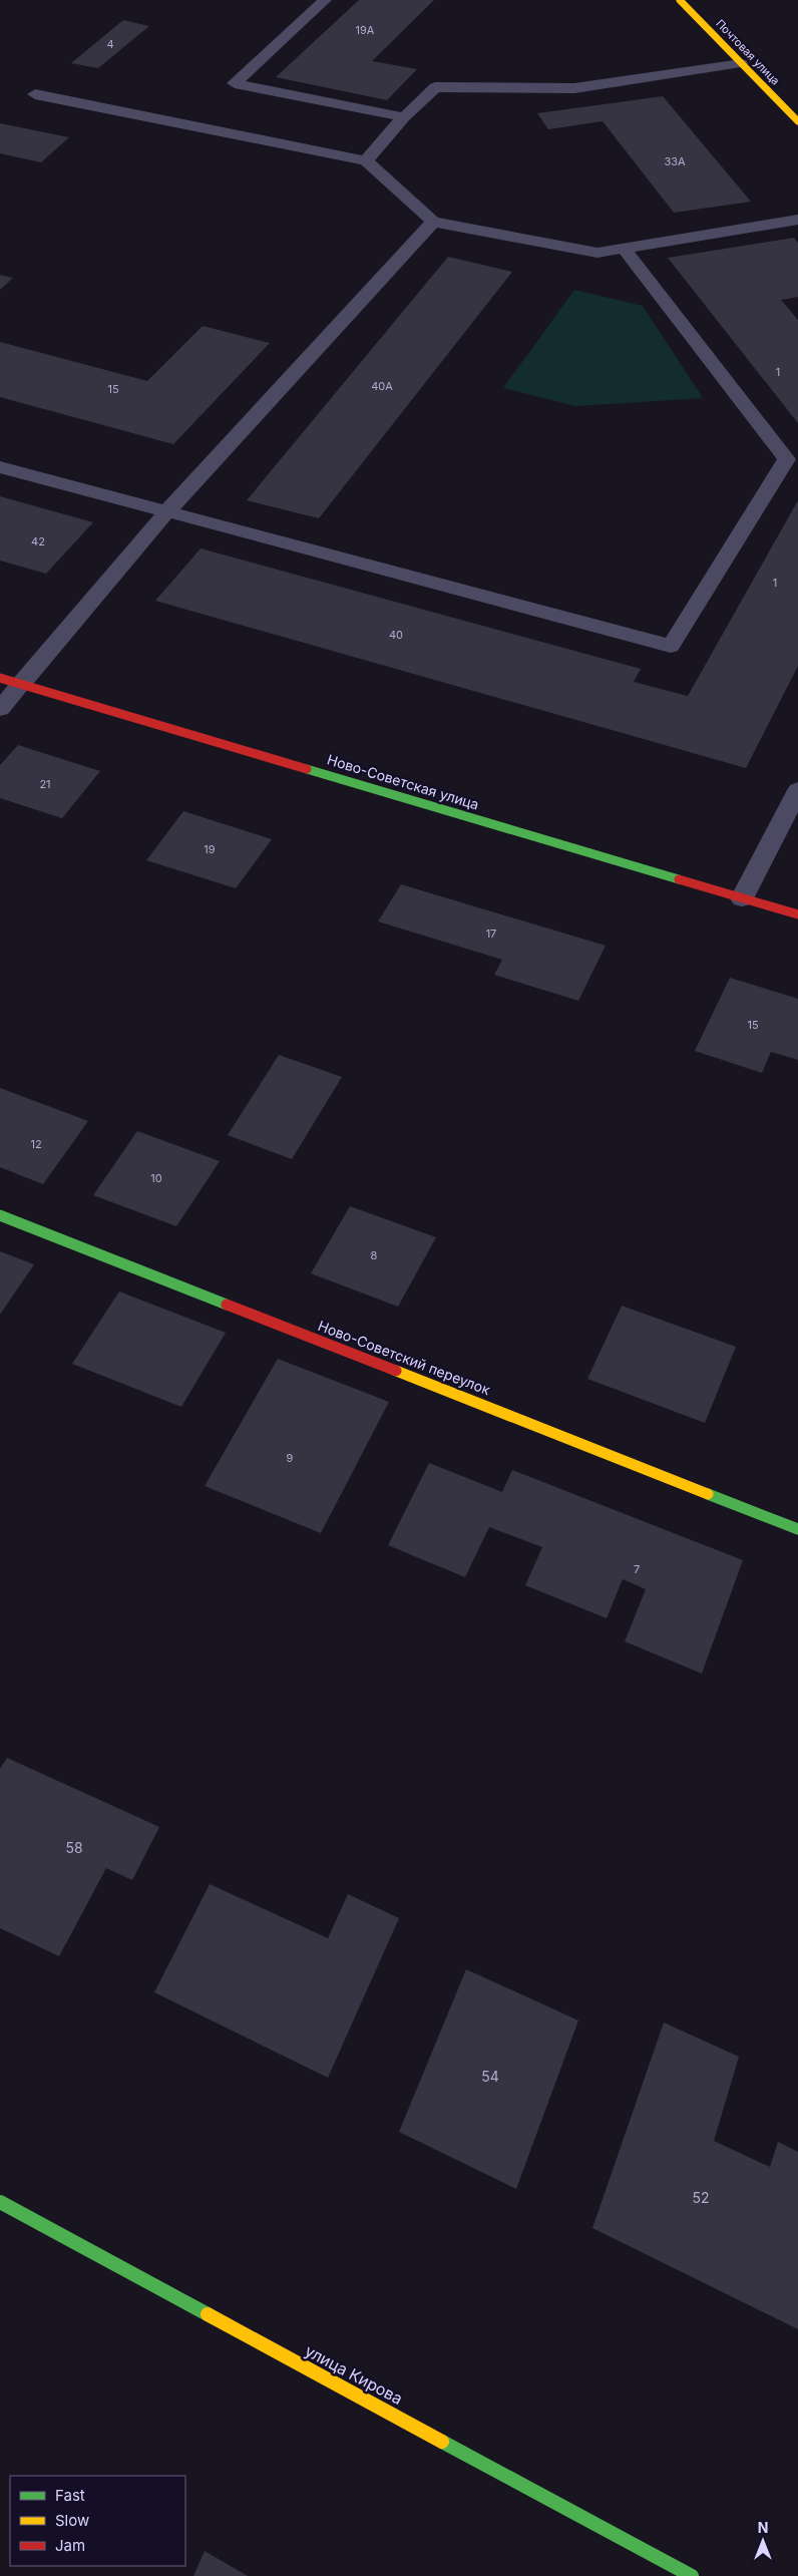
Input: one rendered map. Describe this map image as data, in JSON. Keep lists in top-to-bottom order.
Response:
{
  "streets": {
    "main road": [
      "Почтовая улица",
      "Ново-Советская улица",
      "Ново-Советский переулок",
      "улица Кирова"
    ]
  },
  "house_numbers": [
    "19А",
    "4",
    "33А",
    "1",
    "40А",
    "15",
    "42",
    "1",
    "40",
    "21",
    "19",
    "17",
    "15",
    "12",
    "10",
    "8",
    "9",
    "7",
    "58",
    "54",
    "52"
  ],
  "legend": ["Fast", "Slow", "Jam"],
  "north": "top"
}
